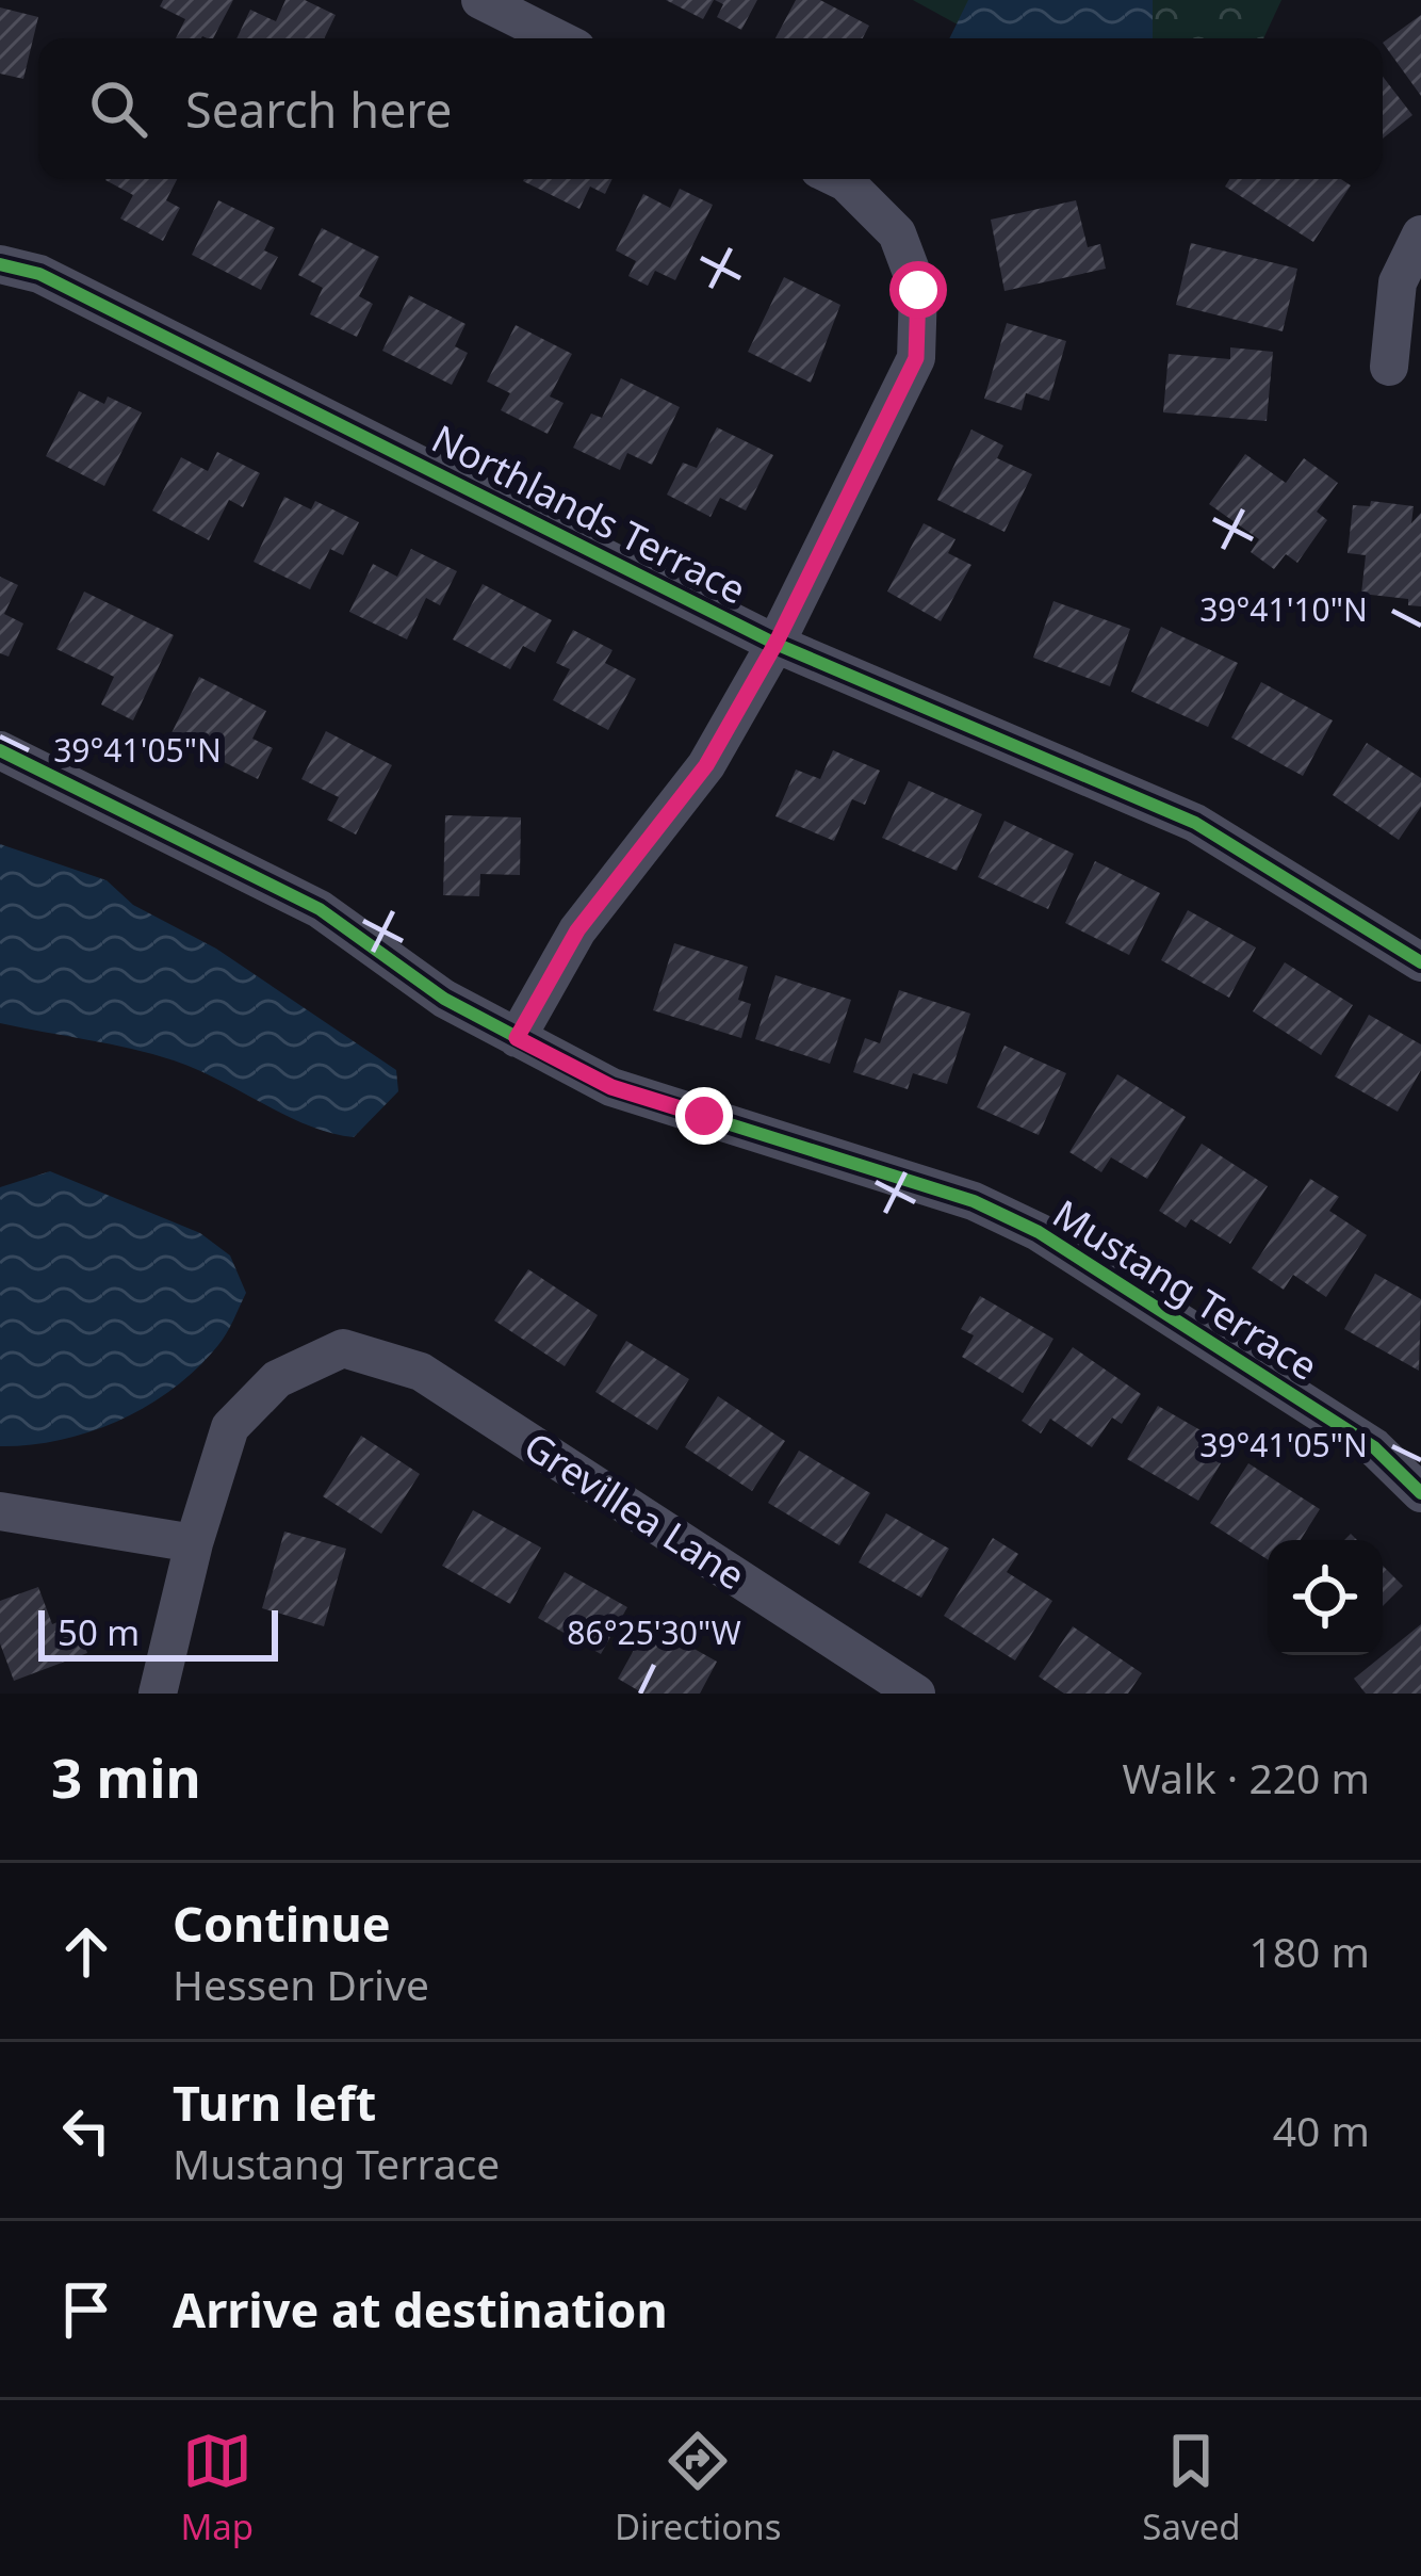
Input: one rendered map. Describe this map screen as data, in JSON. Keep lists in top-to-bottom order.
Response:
{
  "streets": {
    "street": ["Northlands Terrace", "Mustang Terrace", "Grevillea Lane"]
  },
  "scale_bar": "50 m",
  "page": {
    "search": "Search here",
    "scale": "50 m",
    "heading": ["3 min", "Walk · 220 m"],
    "list": [
      ["Continue", "Hessen Drive", "180 m"],
      ["Turn left", "Mustang Terrace", "40 m"],
      "Arrive at destination"
    ],
    "nav": ["Map", "Directions", "Saved"]
  },
  "coordinates": ["39°41'10\"N", "39°41'05\"N", "86°25'30\"W"]
}
